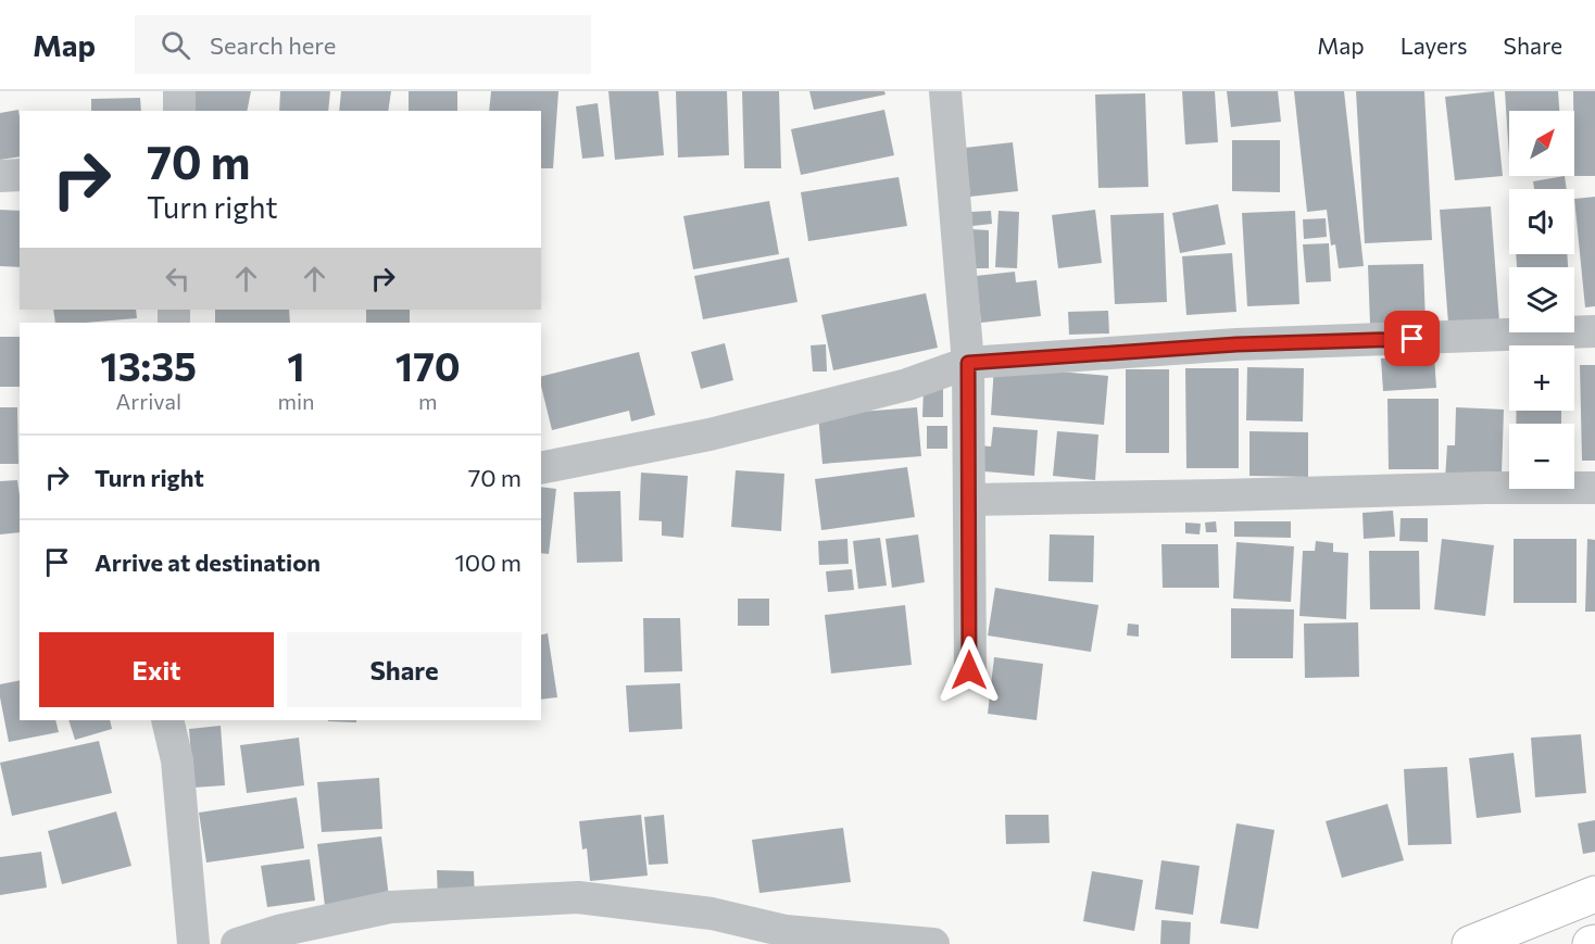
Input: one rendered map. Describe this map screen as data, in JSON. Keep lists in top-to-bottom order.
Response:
{
  "north": "top right",
  "page": {
    "header": "Map",
    "search": "Search here",
    "nav": ["Map", "Layers", "Share"],
    "map_buttons": ["+", "−"],
    "turn": ["70 m", "Turn right"],
    "eta": [
      "13:35",
      "Arrival",
      "1",
      "min",
      "170",
      "m"
    ],
    "list": [
      {
        "name": "Turn right",
        "value": "70 m"
      },
      {
        "name": "Arrive at destination",
        "value": "100 m"
      }
    ],
    "buttons": ["Exit", "Share"]
  }
}
